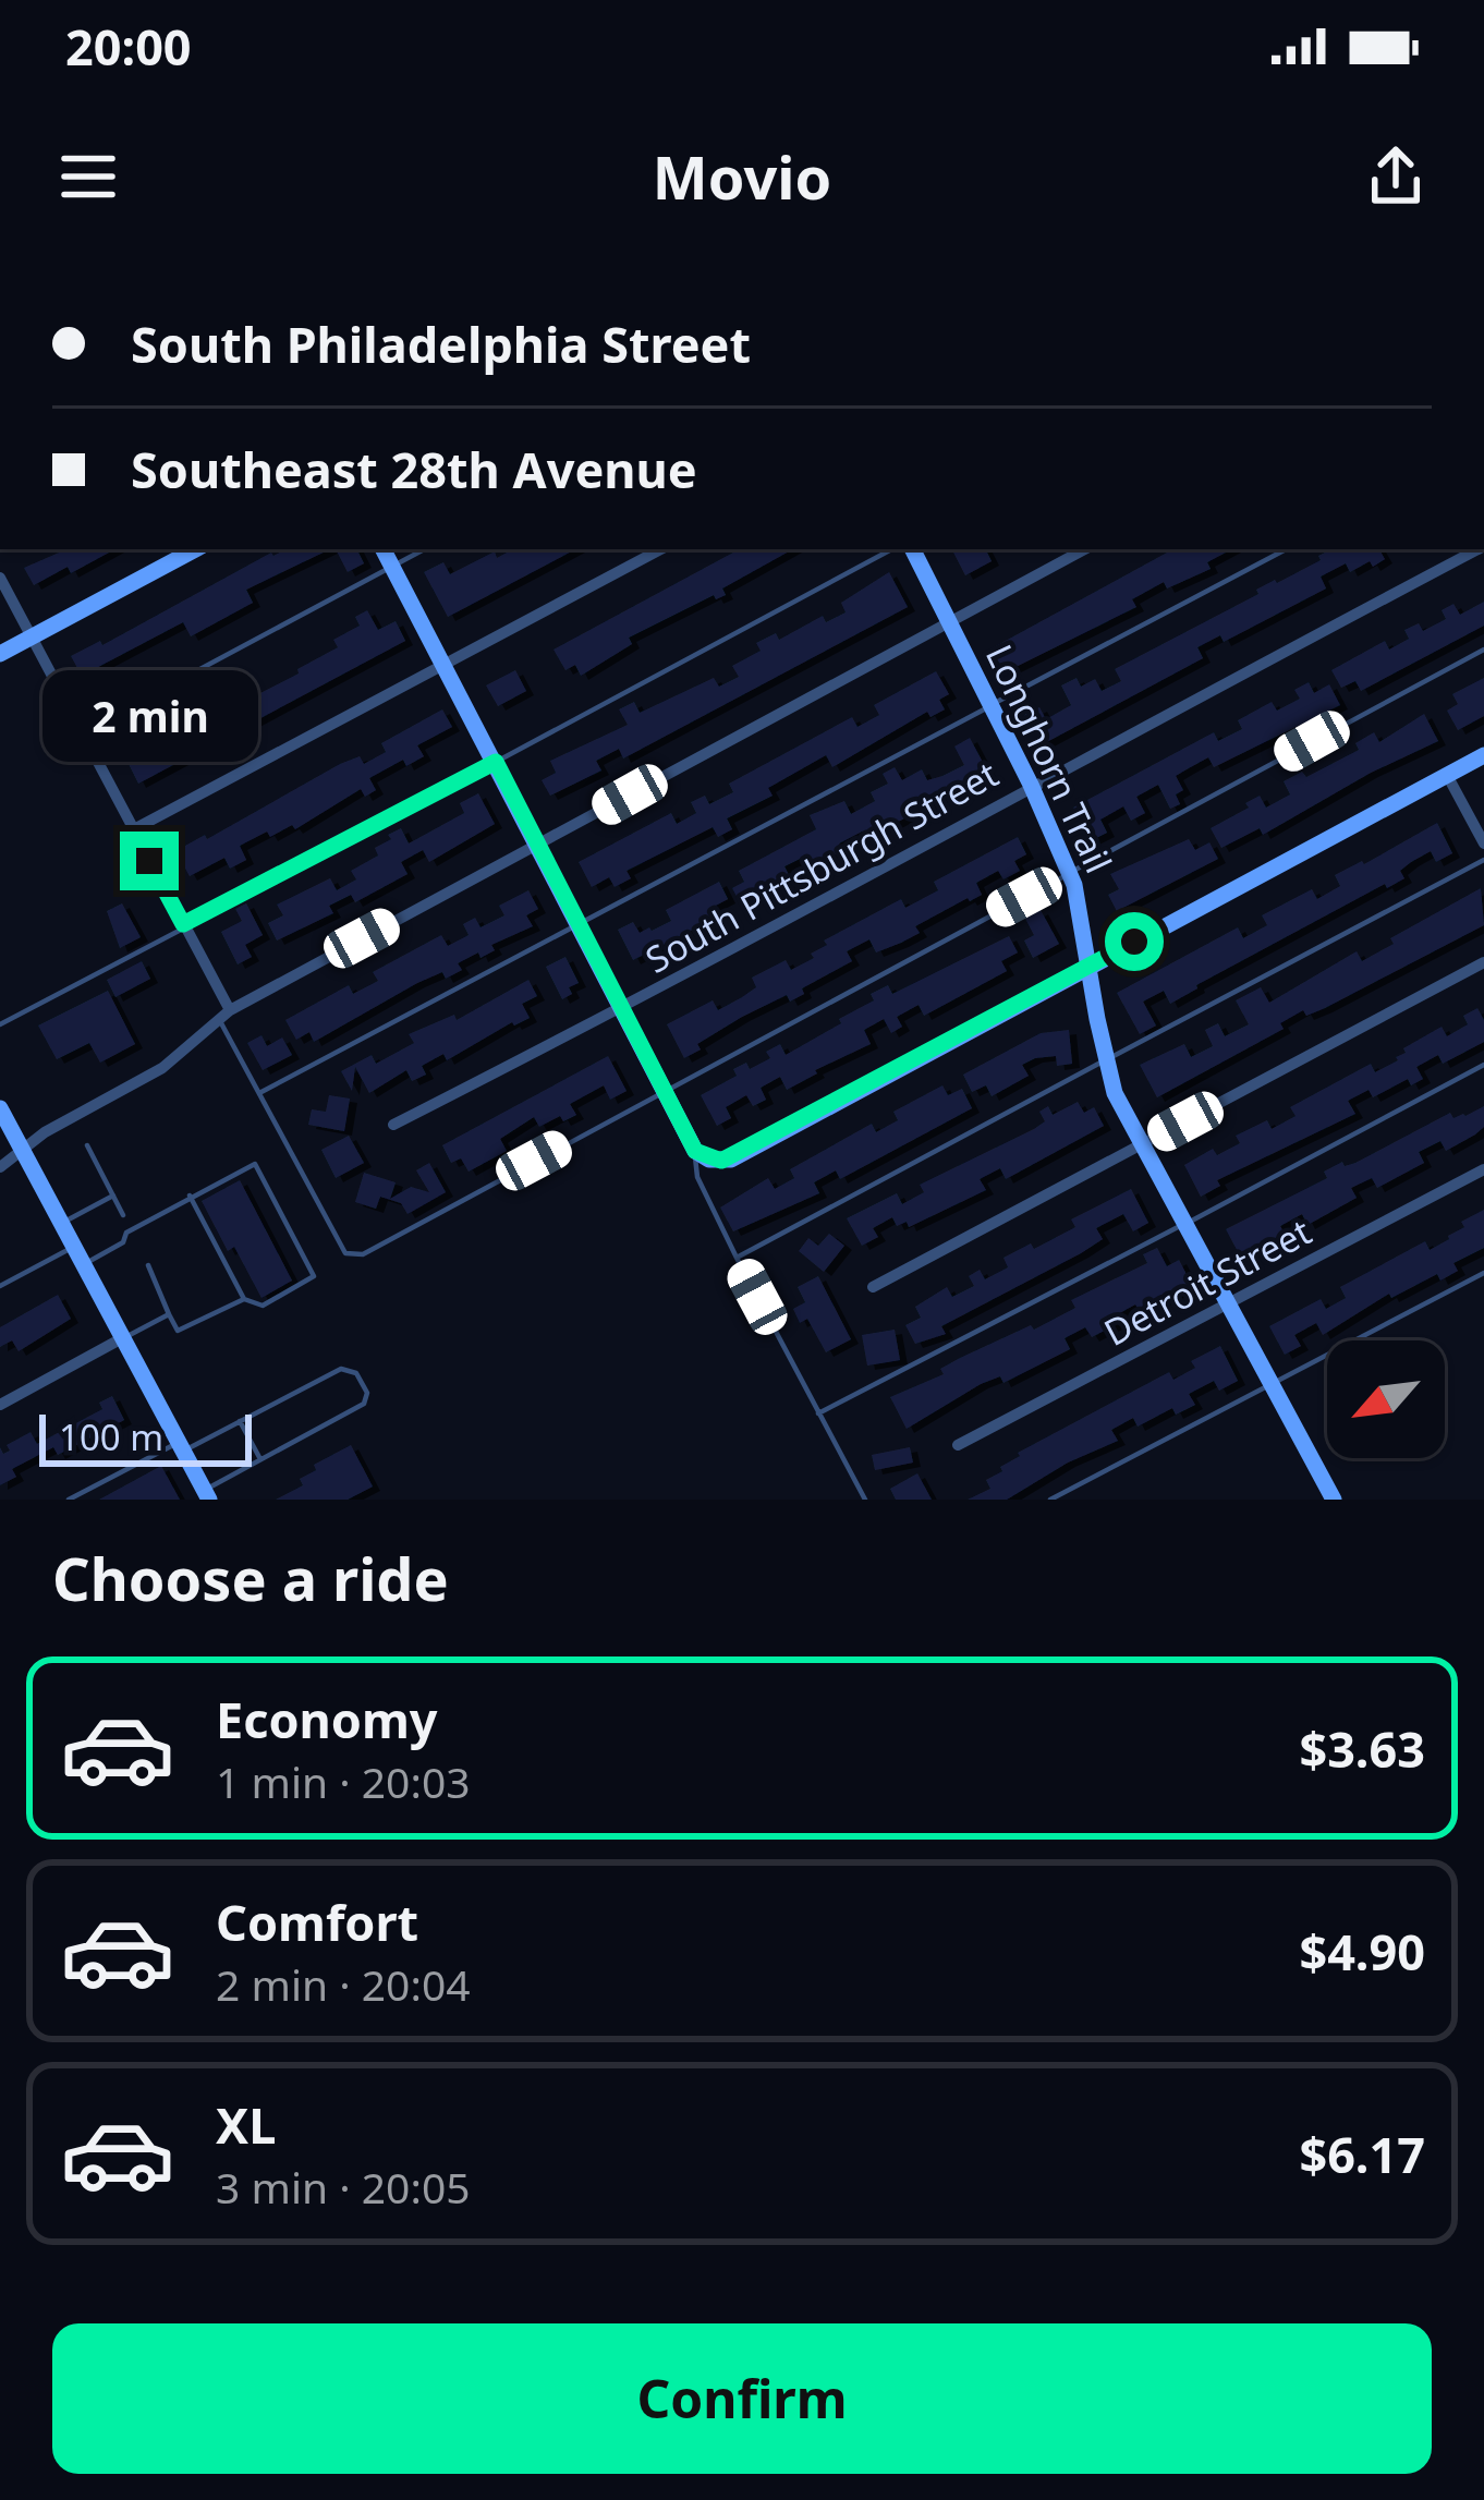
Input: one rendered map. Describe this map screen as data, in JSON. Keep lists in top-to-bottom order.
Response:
{
  "streets": {
    "street": ["Longhorn Trail", "South Pittsburgh Street", "Detroit Street"]
  },
  "crossings": [
    ["Longhorn Trail", "South Pittsburgh Street"],
    ["Longhorn Trail", "Detroit Street"]
  ],
  "scale_bar": "100 m",
  "north": "bottom left",
  "page": {
    "status": "20:00",
    "header": "Movio",
    "banner": ["South Philadelphia Street", "Southeast 28th Avenue"],
    "bubble": "2 min",
    "scale": "100 m",
    "heading": "Choose a ride",
    "list": [
      {
        "name": "Economy",
        "note": "1 min · 20:03",
        "value": "$3.63"
      },
      {
        "name": "Comfort",
        "note": "2 min · 20:04",
        "value": "$4.90"
      },
      {
        "name": "XL",
        "note": "3 min · 20:05",
        "value": "$6.17"
      }
    ],
    "buttons": "Confirm"
  }
}
